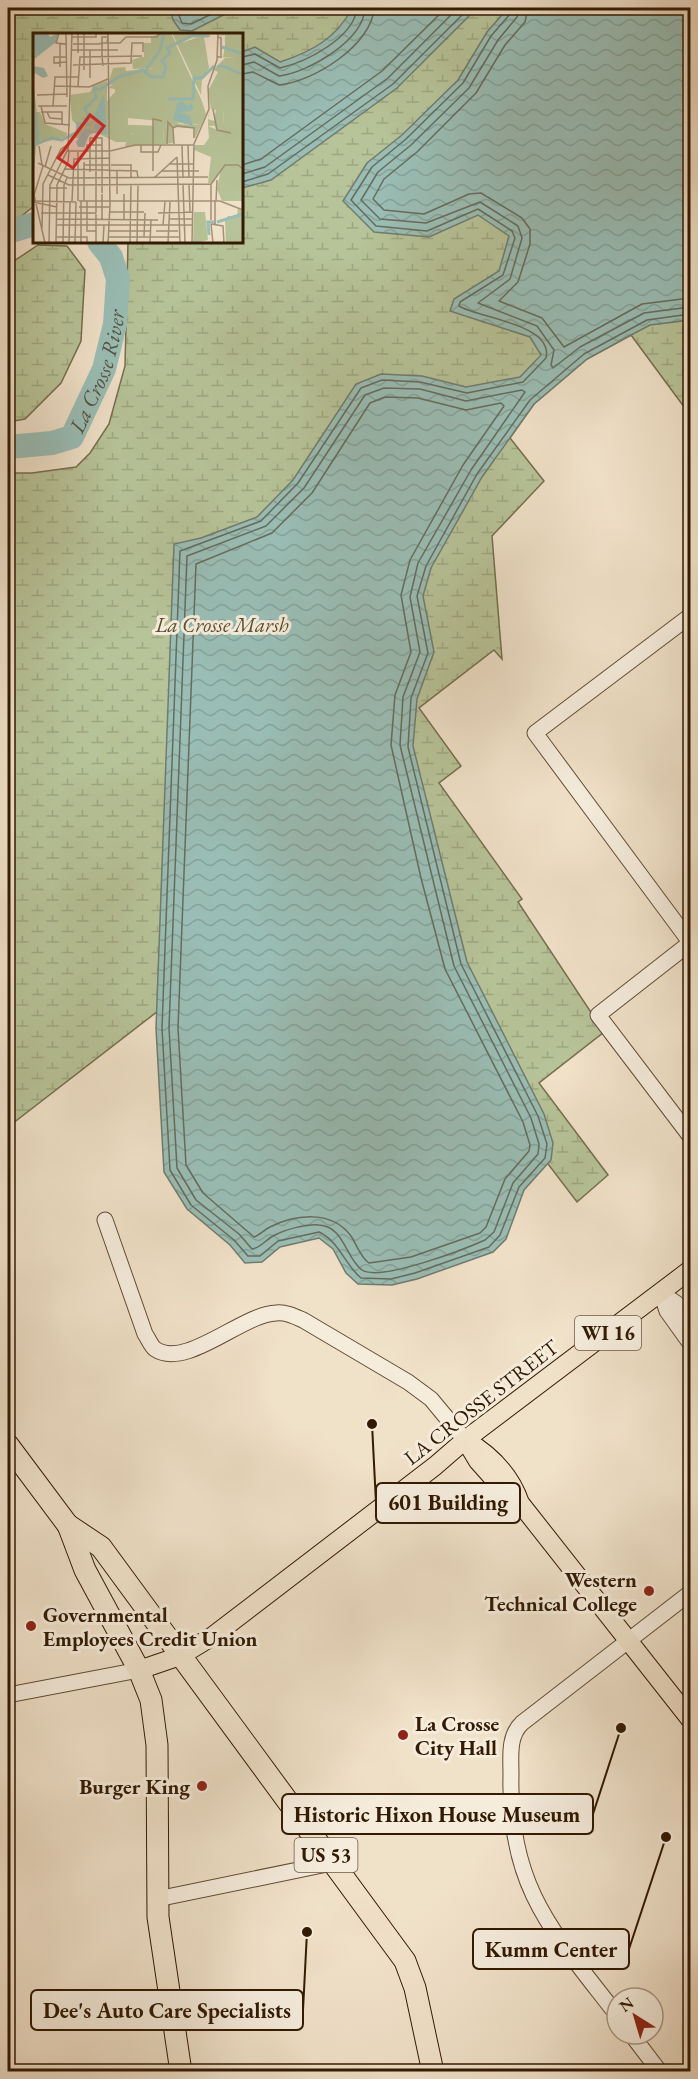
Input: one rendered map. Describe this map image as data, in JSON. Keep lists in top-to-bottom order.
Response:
{
  "streets": {
    "highway": ["US 53"],
    "main road": ["WI 16", "LA CROSSE STREET"]
  },
  "crossings": [
    ["LA CROSSE STREET", "US 53"]
  ],
  "water": ["La Crosse River"],
  "parks": ["La Crosse Marsh"],
  "places": [
    "601 Building",
    "Western Technical College",
    "Governmental Employees Credit Union",
    "Historic Hixon House Museum",
    "La Crosse City Hall",
    "Burger King",
    "Kumm Center",
    "Dee's Auto Care Specialists"
  ],
  "north": "top left"
}
